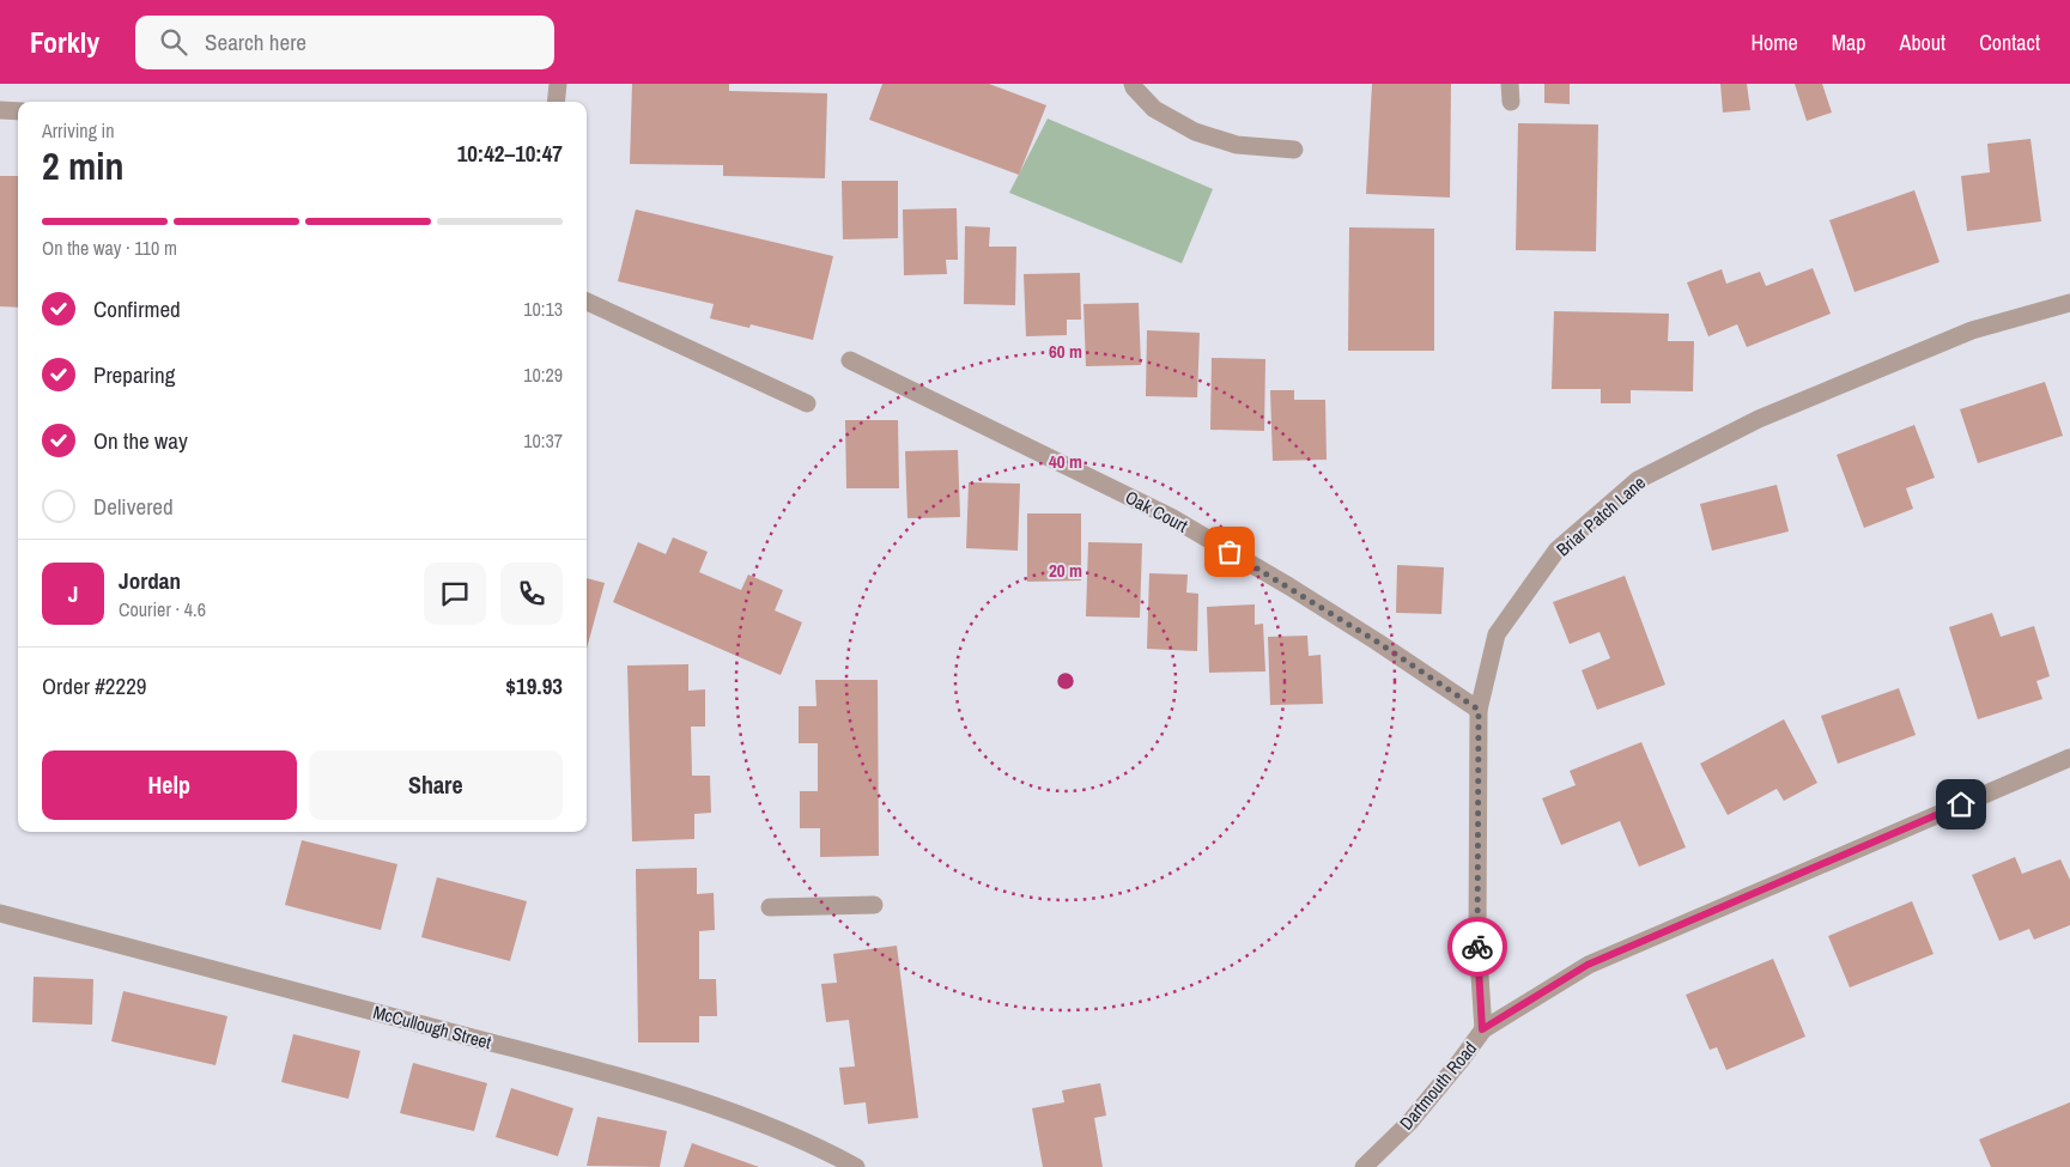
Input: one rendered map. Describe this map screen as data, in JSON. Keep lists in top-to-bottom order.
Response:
{
  "streets": {
    "street": [
      "Oak Court",
      "Briar Patch Lane",
      "McCullough Street",
      "Dartmouth Road"
    ]
  },
  "crossings": [
    ["Oak Court", "Briar Patch Lane"],
    ["Briar Patch Lane", "Dartmouth Road"]
  ],
  "page": {
    "header": "Forkly",
    "search": "Search here",
    "nav": [
      "Home",
      "Map",
      "About",
      "Contact"
    ],
    "heading": ["2 min", "Arriving in", "10:42–10:47"],
    "panel": [
      "Jordan",
      "Courier · 4.6",
      "Order #2229",
      "$19.93"
    ],
    "bar": "On the way · 110 m",
    "list": [
      ["Confirmed", "10:13"],
      ["Preparing", "10:29"],
      ["On the way", "10:37"],
      "Delivered"
    ],
    "round": "J",
    "buttons": ["Help", "Share"]
  },
  "rings": ["60 m", "40 m", "20 m"]
}
